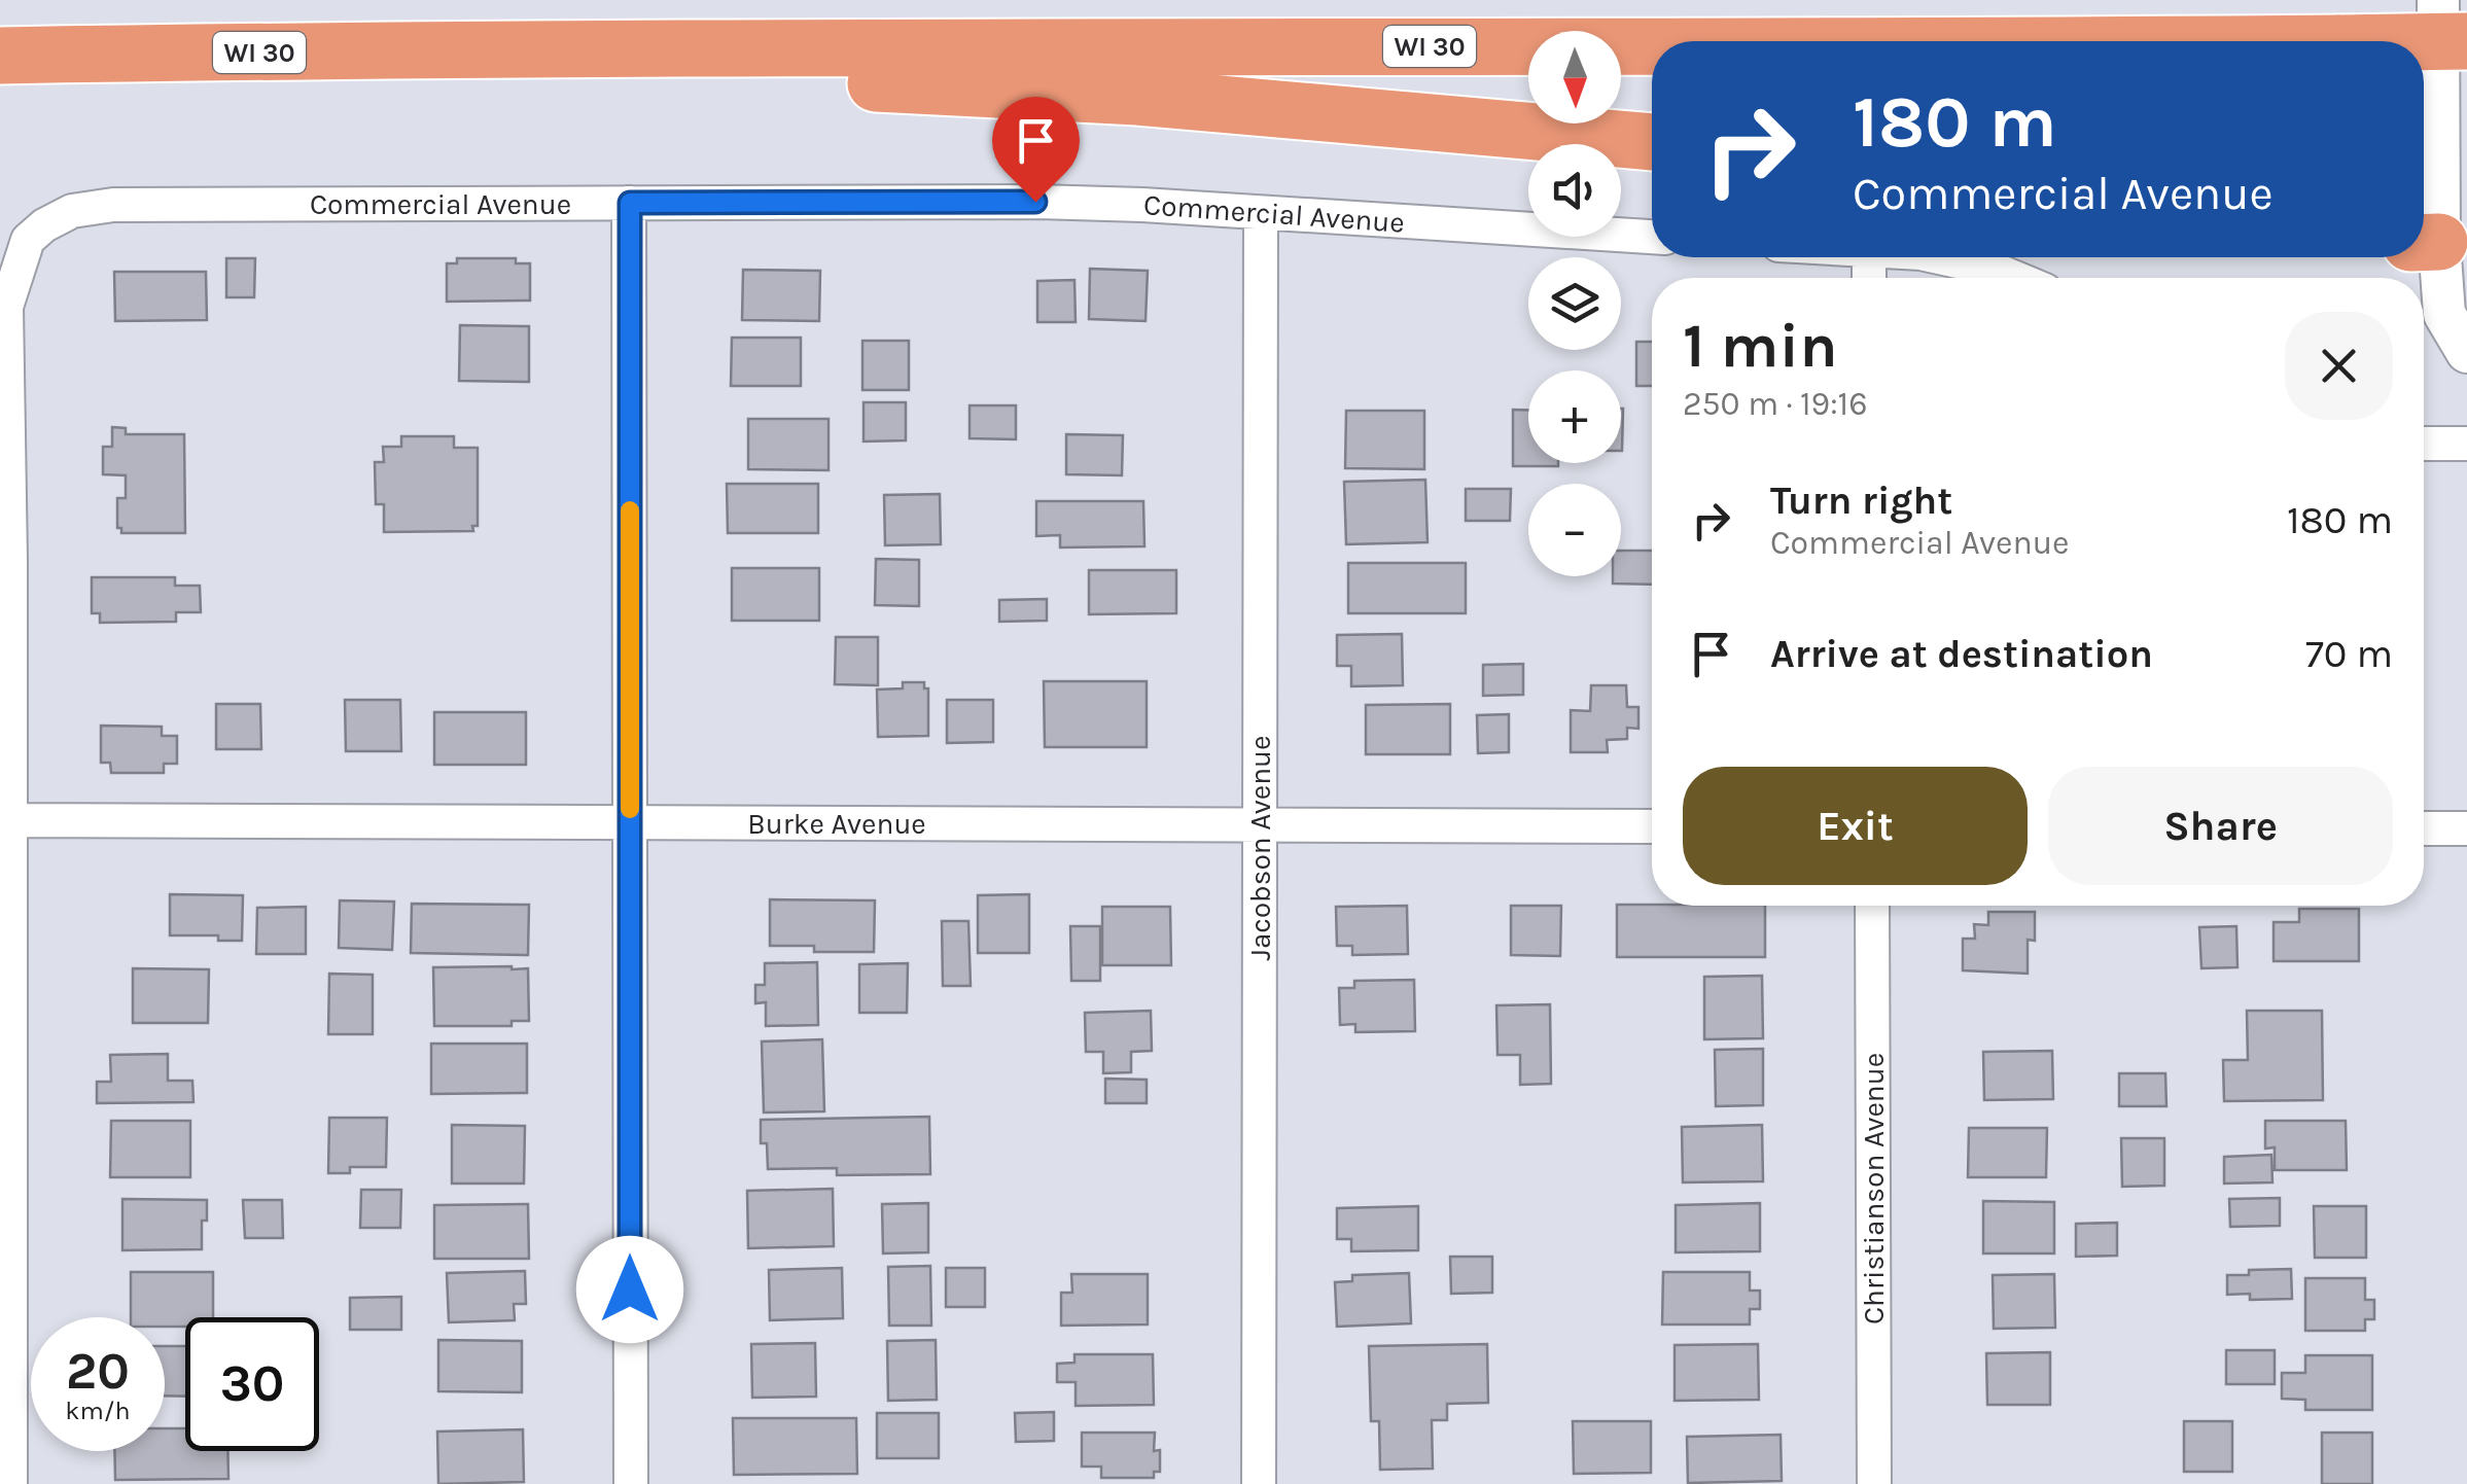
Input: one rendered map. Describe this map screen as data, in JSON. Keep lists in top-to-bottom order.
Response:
{
  "streets": {
    "highway": ["WI 30"],
    "street": [
      "Commercial Avenue",
      "Burke Avenue",
      "Jacobson Avenue",
      "Christianson Avenue"
    ]
  },
  "crossings": [
    ["Commercial Avenue", "Burke Avenue"],
    ["Commercial Avenue", "Jacobson Avenue"],
    ["Burke Avenue", "Jacobson Avenue"]
  ],
  "north": "bottom",
  "page": {
    "map_buttons": ["+", "−"],
    "turn": ["180 m", "Commercial Avenue"],
    "heading": ["1 min", "250 m · 19:16"],
    "list": [
      {
        "name": "Turn right",
        "note": "Commercial Avenue",
        "value": "180 m"
      },
      {
        "name": "Arrive at destination",
        "value": "70 m"
      }
    ],
    "buttons": ["Exit", "Share"],
    "speed": "20 km/h",
    "limit": "30"
  }
}
